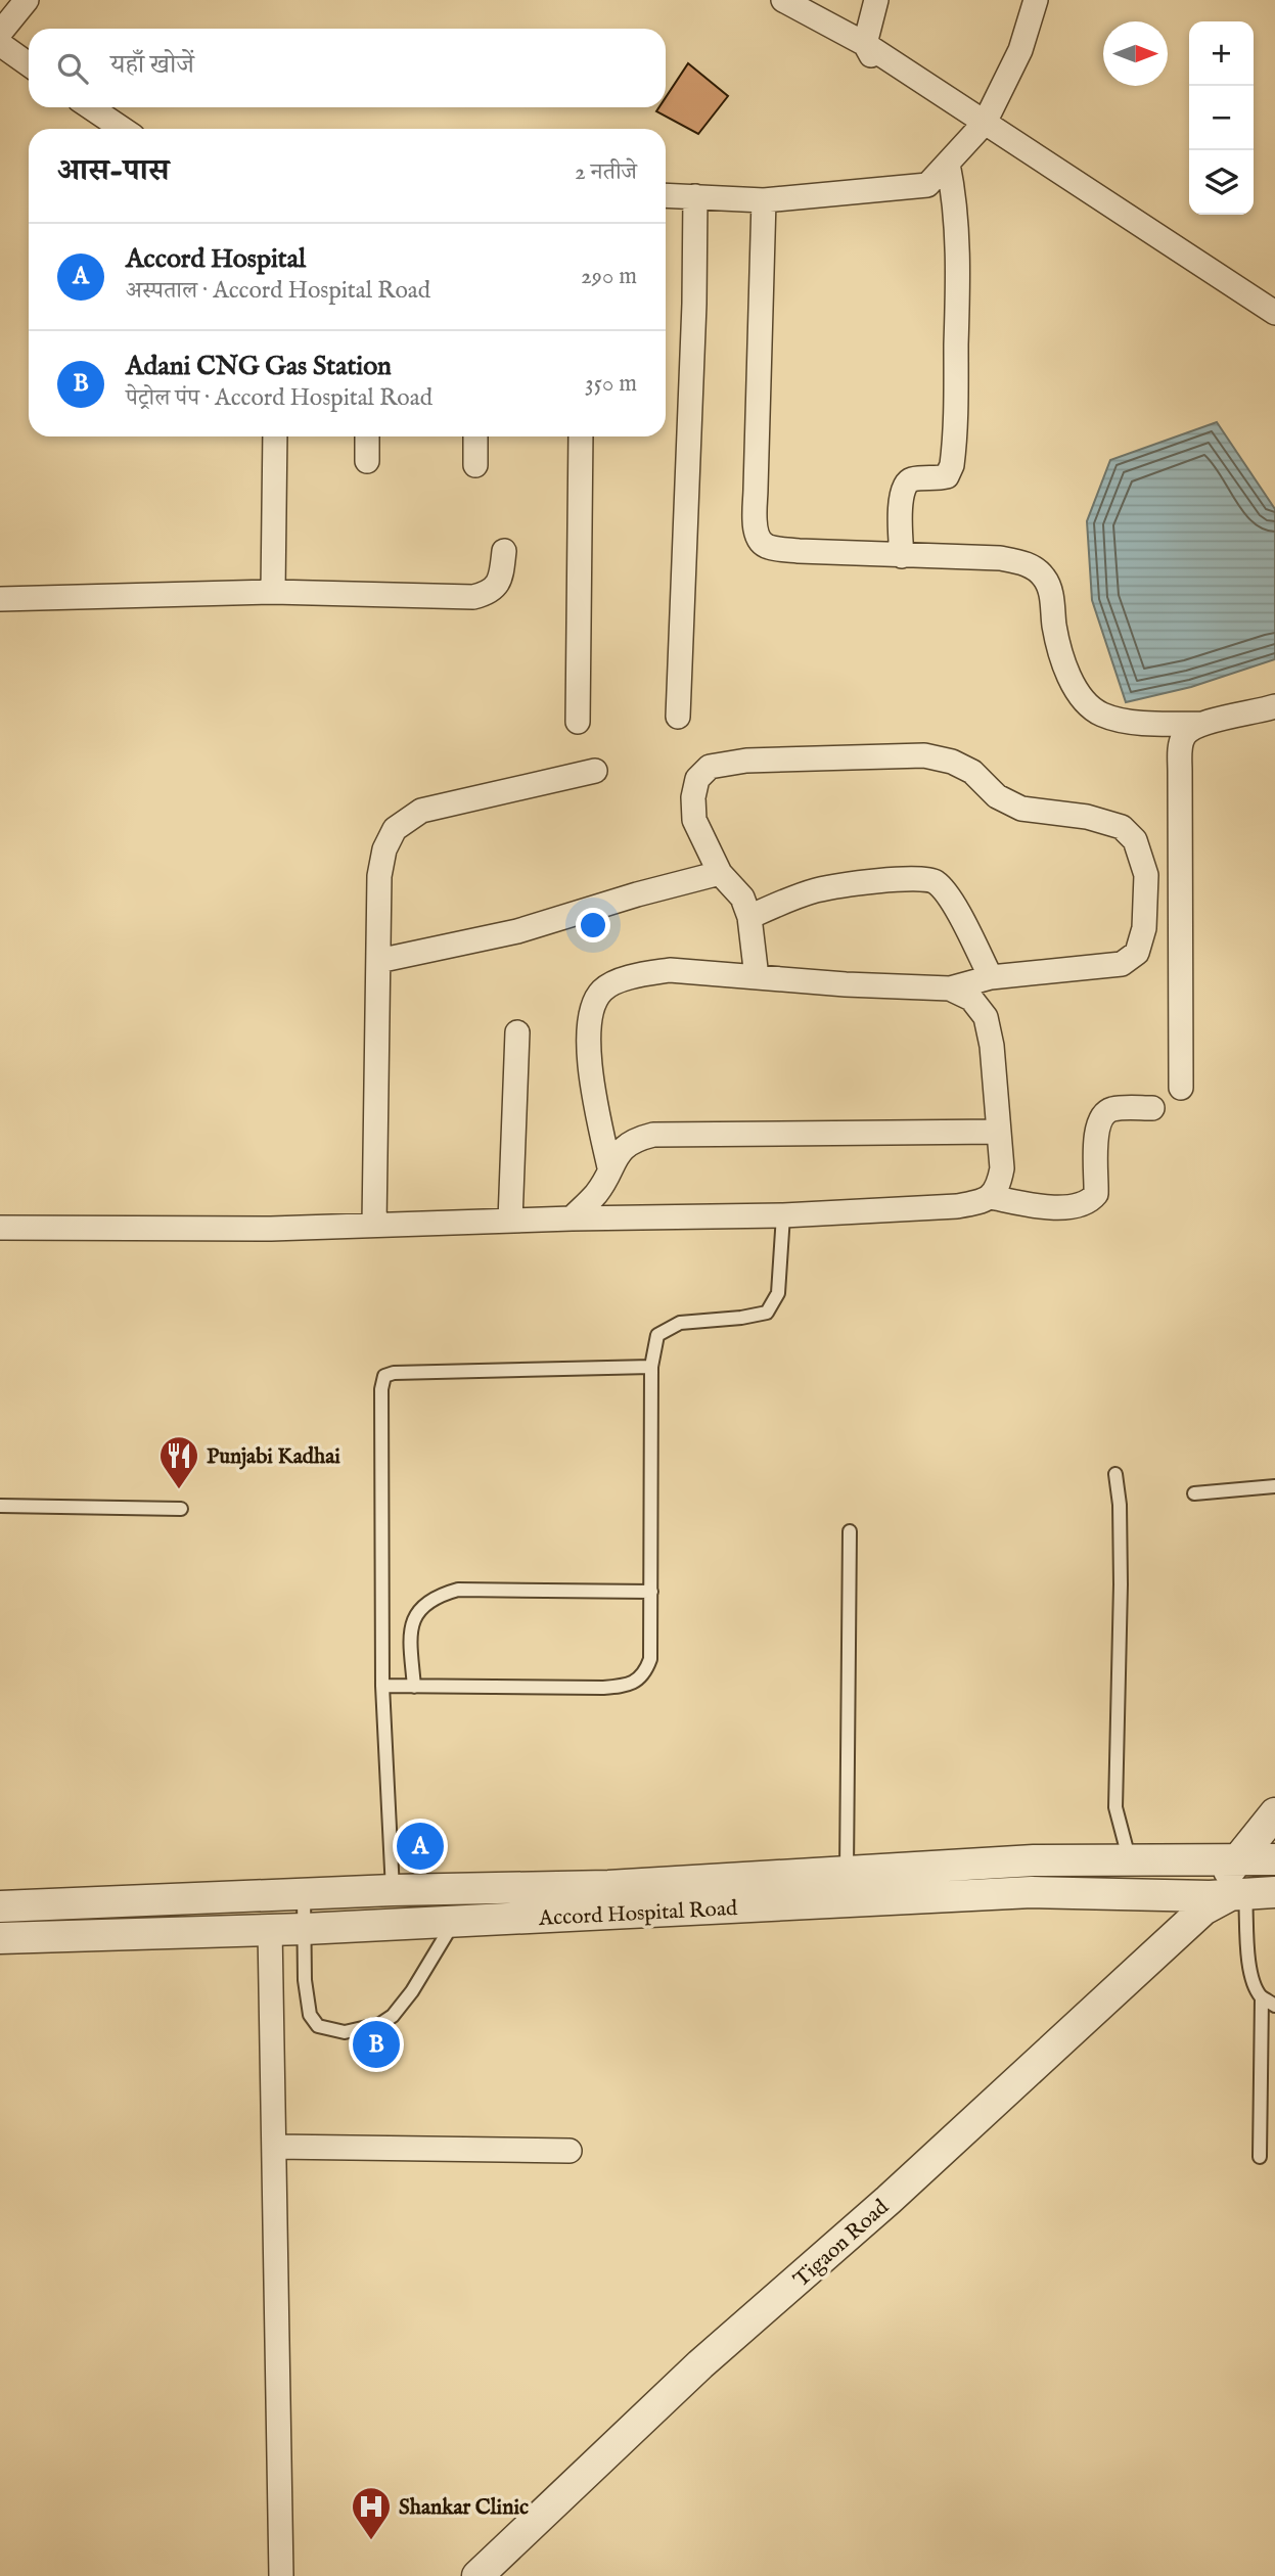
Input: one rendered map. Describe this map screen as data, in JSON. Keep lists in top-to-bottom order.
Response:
{
  "streets": {
    "street": ["Accord Hospital Road", "Tigaon Road"]
  },
  "crossings": [
    ["Accord Hospital Road", "Tigaon Road"]
  ],
  "places": {
    "restaurant": ["Punjabi Kadhai"],
    "hospital": ["Shankar Clinic"]
  },
  "north": "right",
  "page": {
    "map_buttons": ["+", "−"],
    "search": "यहाँ खोजें",
    "heading": ["आस-पास", "2 नतीजे"],
    "list": [
      {
        "mark": "A",
        "name": "Accord Hospital",
        "note": "अस्पताल · Accord Hospital Road",
        "value": "290 m"
      },
      {
        "mark": "B",
        "name": "Adani CNG Gas Station",
        "note": "पेट्रोल पंप · Accord Hospital Road",
        "value": "350 m"
      }
    ],
    "pins": ["A", "B"]
  }
}
